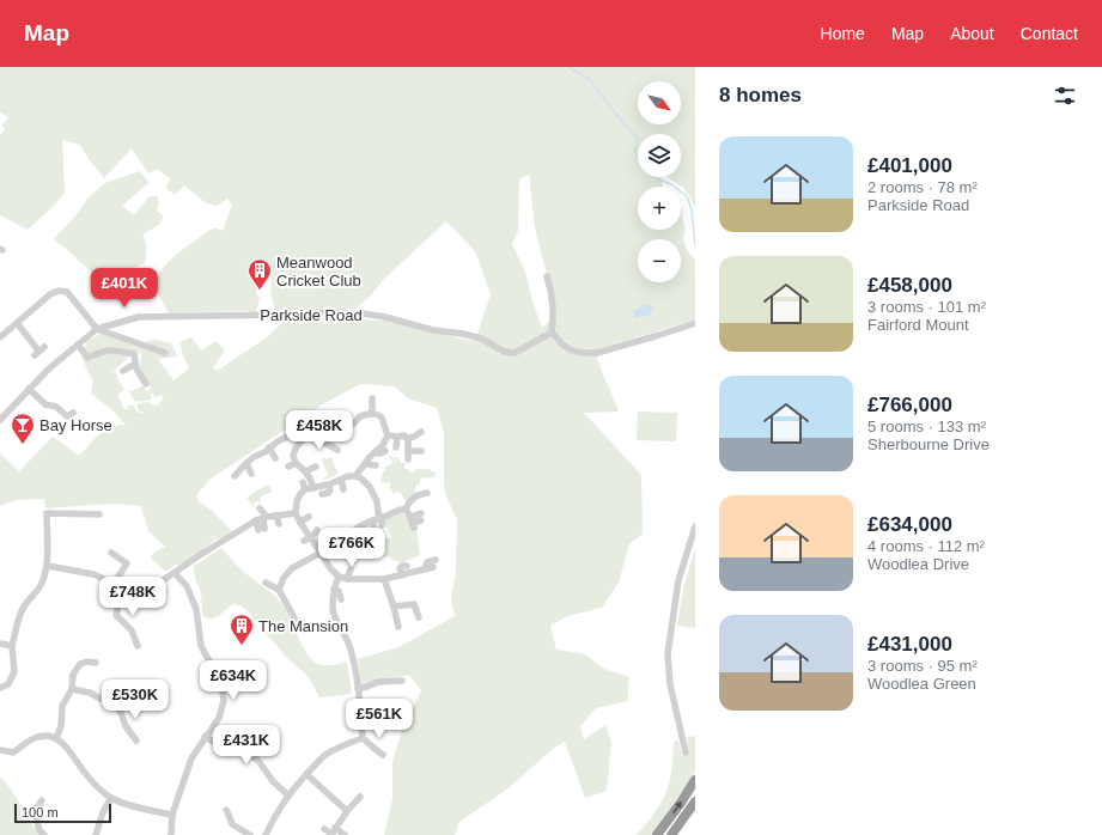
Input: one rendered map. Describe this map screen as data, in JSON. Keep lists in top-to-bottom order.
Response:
{
  "streets": {
    "street": ["Parkside Road"]
  },
  "places": {
    "building": ["Meanwood Cricket Club", "The Mansion"],
    "bar": ["Bay Horse"]
  },
  "scale_bar": "100 m",
  "north": "bottom right",
  "page": {
    "header": "Map",
    "nav": [
      "Home",
      "Map",
      "About",
      "Contact"
    ],
    "heading": "8 homes",
    "map_buttons": ["+", "−"],
    "list": [
      {
        "name": "£401,000",
        "note": "2 rooms · 78 m² · Parkside Road"
      },
      {
        "name": "£458,000",
        "note": "3 rooms · 101 m² · Fairford Mount"
      },
      {
        "name": "£766,000",
        "note": "5 rooms · 133 m² · Sherbourne Drive"
      },
      {
        "name": "£634,000",
        "note": "4 rooms · 112 m² · Woodlea Drive"
      },
      {
        "name": "£431,000",
        "note": "3 rooms · 95 m² · Woodlea Green"
      }
    ],
    "price": [
      "£401K",
      "£458K",
      "£766K",
      "£748K",
      "£634K",
      "£530K",
      "£561K",
      "£431K"
    ],
    "scale": "100 m"
  }
}
